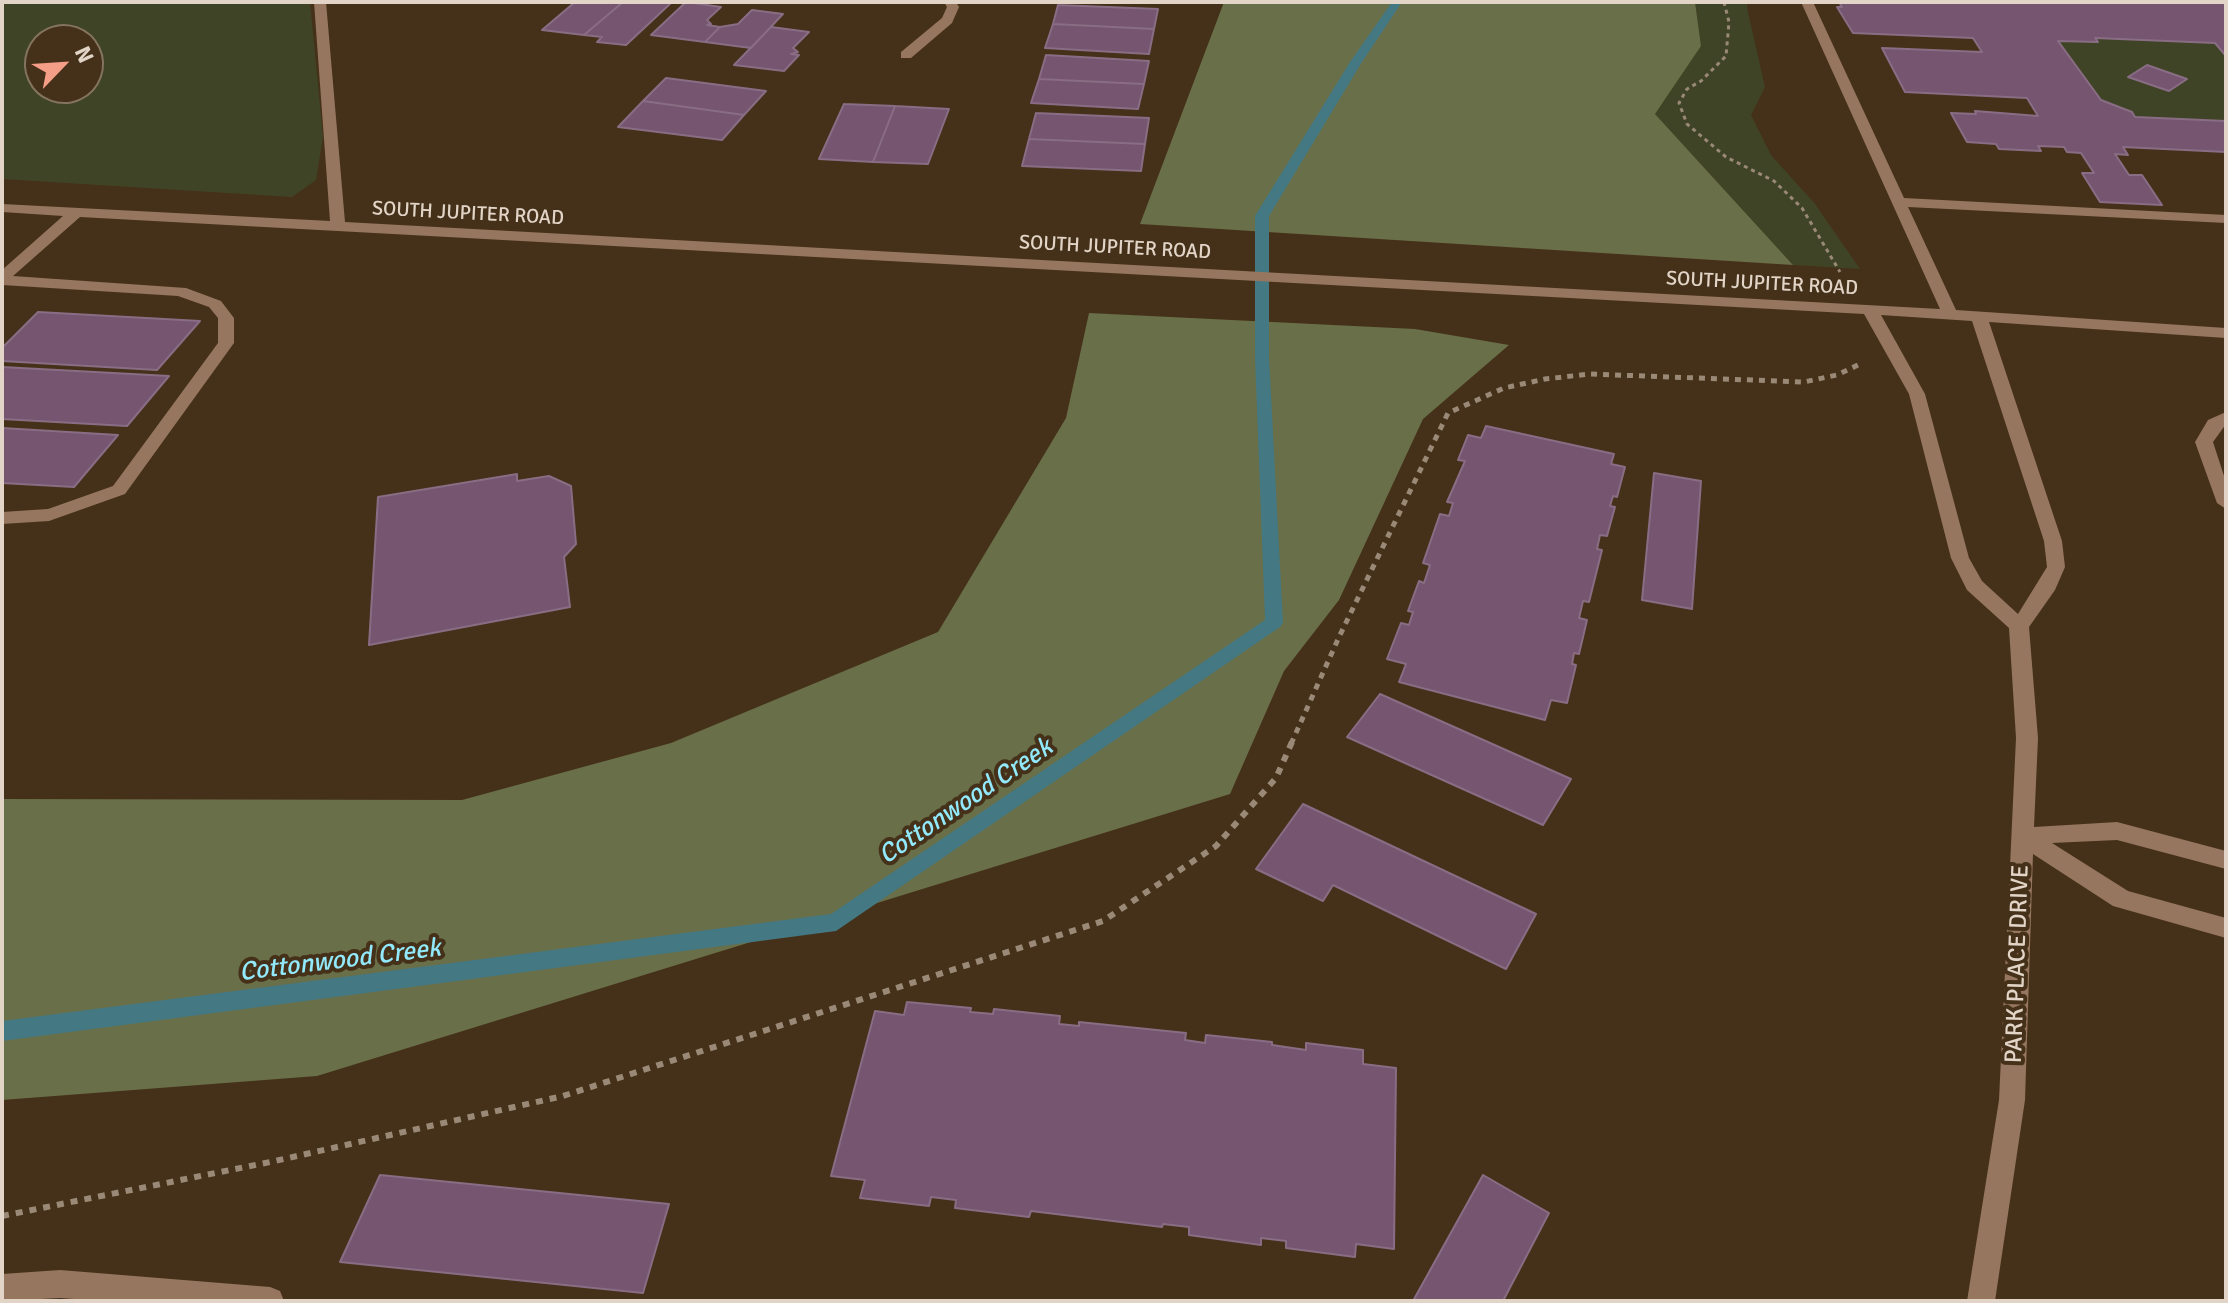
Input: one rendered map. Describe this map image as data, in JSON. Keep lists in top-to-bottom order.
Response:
{
  "streets": {
    "street": ["SOUTH JUPITER ROAD", "PARK PLACE DRIVE"]
  },
  "water": ["Cottonwood Creek"],
  "north": "top right"
}
